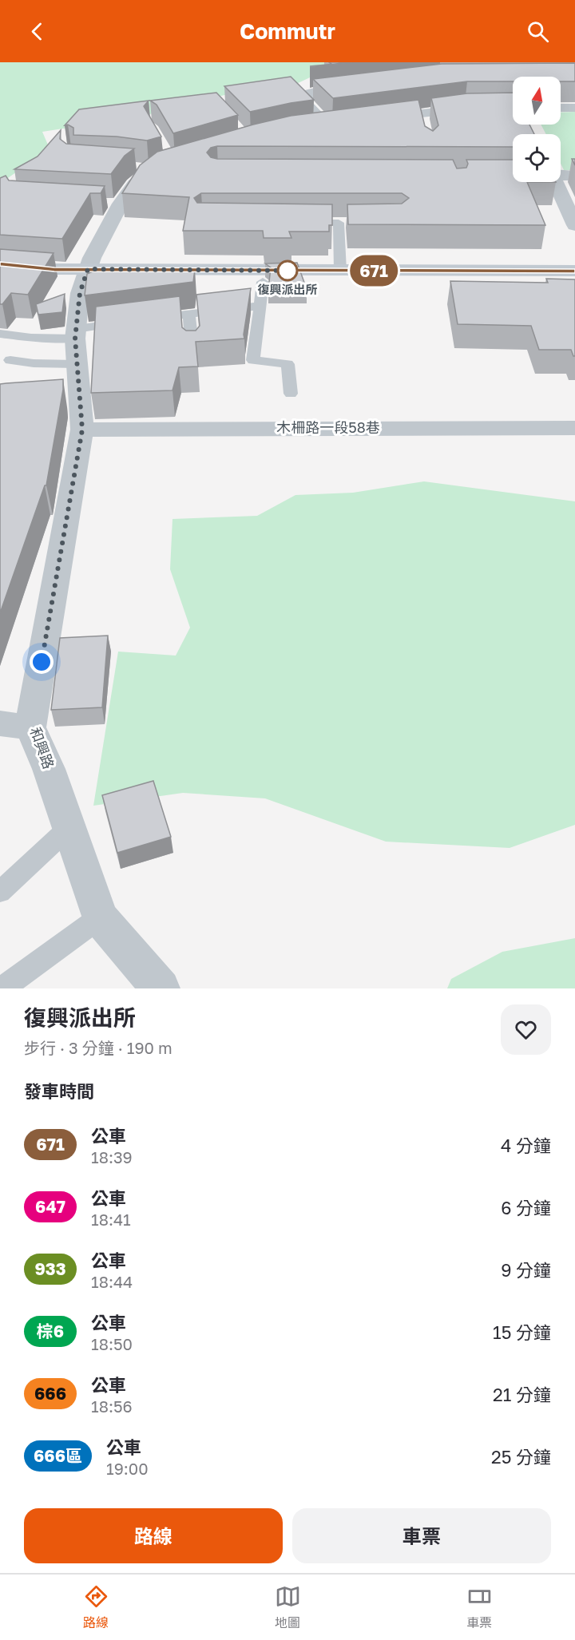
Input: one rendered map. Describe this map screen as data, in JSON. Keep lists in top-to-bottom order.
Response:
{
  "streets": {
    "street": ["木柵路一段58巷", "和興路"]
  },
  "crossings": [
    ["木柵路一段58巷", "和興路"]
  ],
  "places": ["復興派出所"],
  "lines": ["bus line 671"],
  "north": "top",
  "page": {
    "header": "Commutr",
    "on_map": "671",
    "heading": [
      ["復興派出所", "步行 · 3 分鐘 · 190 m"],
      "發車時間"
    ],
    "list": [
      {
        "mark": "671",
        "name": "公車",
        "note": "18:39",
        "value": "4 分鐘"
      },
      {
        "mark": "647",
        "name": "公車",
        "note": "18:41",
        "value": "6 分鐘"
      },
      {
        "mark": "933",
        "name": "公車",
        "note": "18:44",
        "value": "9 分鐘"
      },
      {
        "mark": "棕6",
        "name": "公車",
        "note": "18:50",
        "value": "15 分鐘"
      },
      {
        "mark": "666",
        "name": "公車",
        "note": "18:56",
        "value": "21 分鐘"
      },
      {
        "mark": "666區",
        "name": "公車",
        "note": "19:00",
        "value": "25 分鐘"
      }
    ],
    "buttons": ["路線", "車票"],
    "tabs": ["路線", "地圖", "車票"]
  }
}
